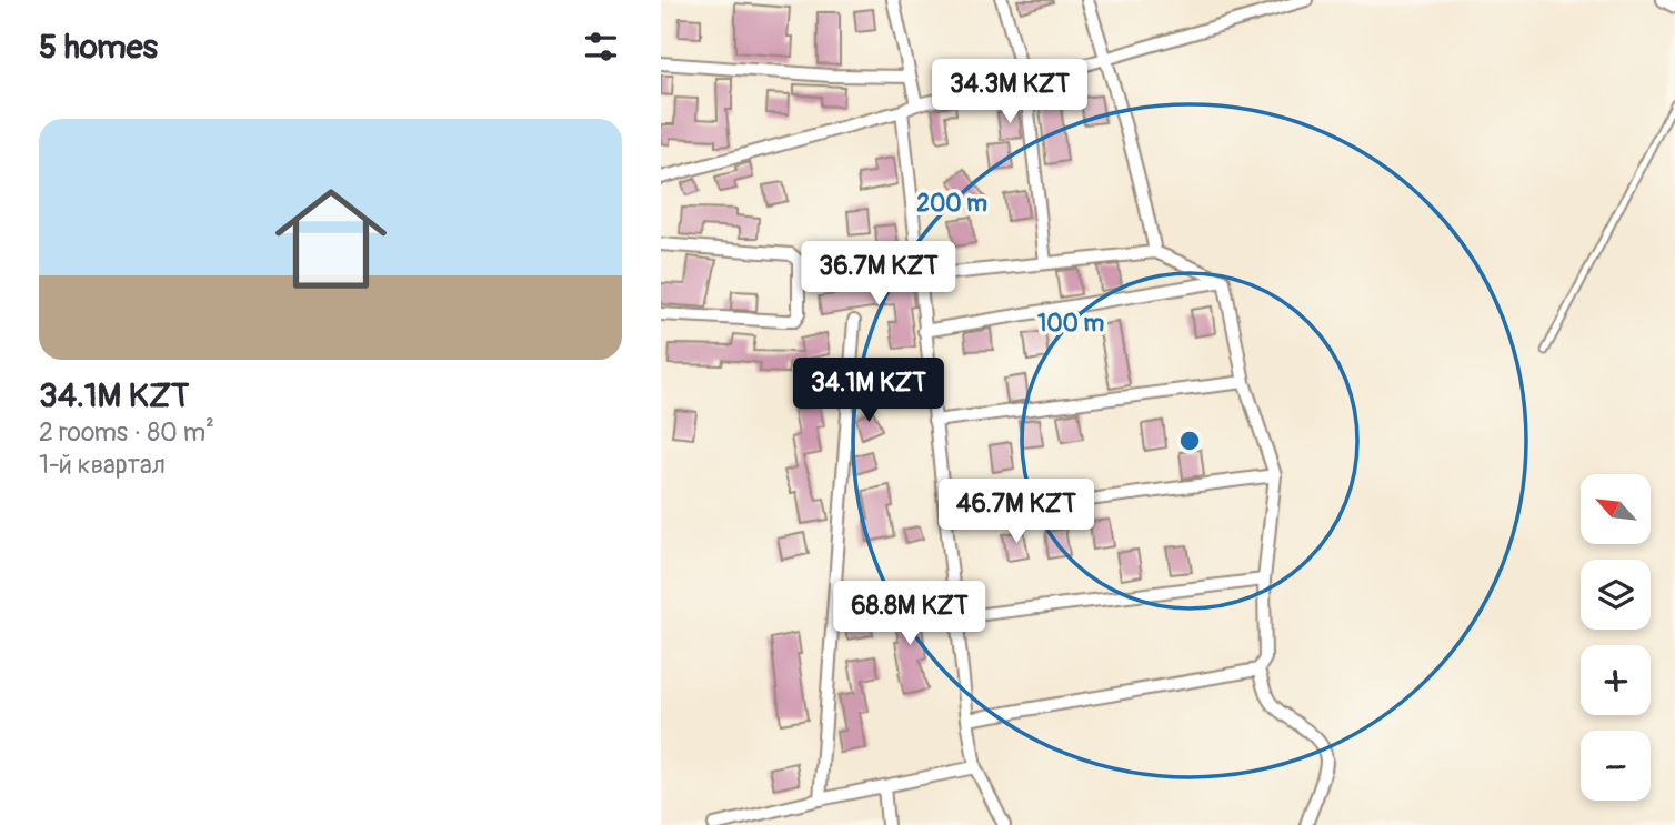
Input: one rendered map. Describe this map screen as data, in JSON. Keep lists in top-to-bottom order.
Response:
{
  "north": "top left",
  "page": {
    "heading": "5 homes",
    "price": [
      "34.3M KZT",
      "36.7M KZT",
      "34.1M KZT",
      "46.7M KZT",
      "68.8M KZT"
    ],
    "list": [
      {
        "name": "34.1M KZT",
        "note": "2 rooms · 80 m² · 1-й квартал"
      }
    ],
    "map_buttons": ["+", "−"]
  },
  "rings": ["200 m", "100 m"]
}
